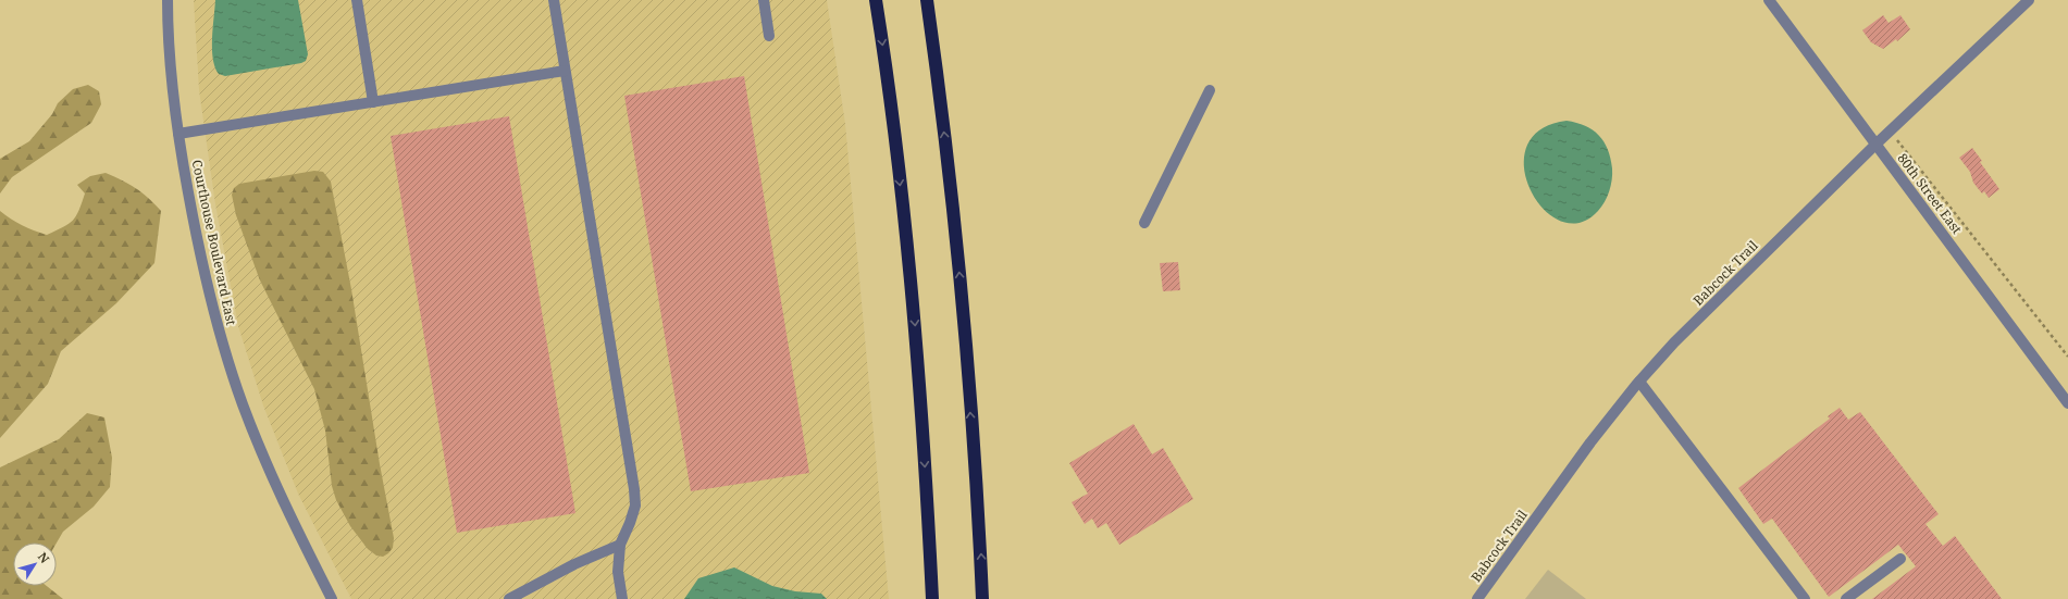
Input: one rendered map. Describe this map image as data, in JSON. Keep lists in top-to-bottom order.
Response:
{
  "streets": {
    "street": ["80th Street East", "Courthouse Boulevard East", "Babcock Trail"]
  },
  "crossings": [
    ["80th Street East", "Babcock Trail"]
  ],
  "north": "top right"
}
